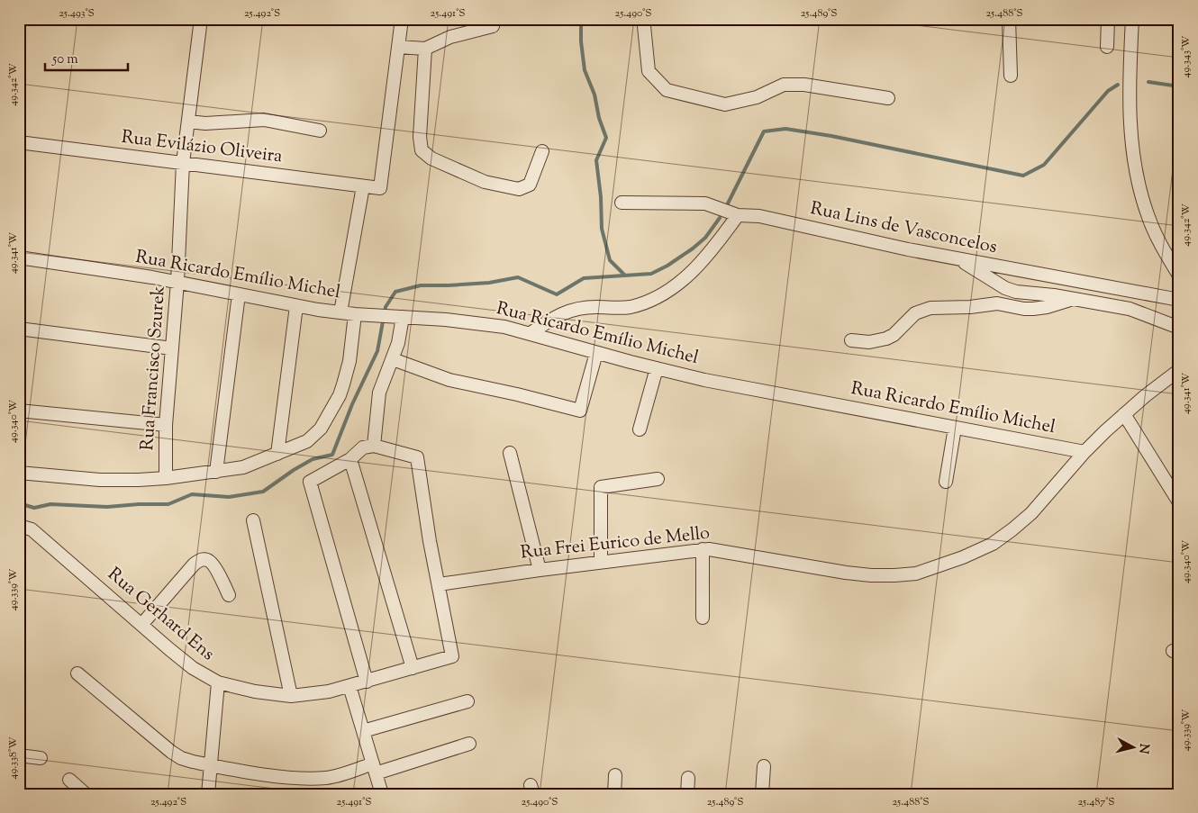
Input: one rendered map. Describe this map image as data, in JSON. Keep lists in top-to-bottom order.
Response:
{
  "streets": {
    "street": [
      "Rua Evilázio Oliveira",
      "Rua Lins de Vasconcelos",
      "Rua Ricardo Emílio Michel",
      "Rua Francisco Szurek",
      "Rua Frei Eurico de Mello",
      "Rua Gerhard Ens"
    ]
  },
  "crossings": [
    ["Rua Evilázio Oliveira", "Rua Francisco Szurek"],
    ["Rua Ricardo Emílio Michel", "Rua Francisco Szurek"],
    ["Rua Ricardo Emílio Michel", "Rua Frei Eurico de Mello"],
    ["Rua Frei Eurico de Mello", "Rua Gerhard Ens"]
  ],
  "scale_bar": "50 m",
  "north": "right",
  "coordinates": [
    "25.493°S",
    "25.492°S",
    "25.491°S",
    "25.490°S",
    "25.489°S",
    "25.488°S",
    "49.343°W",
    "49.342°W",
    "49.341°W",
    "49.340°W",
    "49.339°W",
    "49.338°W",
    "25.487°S"
  ]
}
